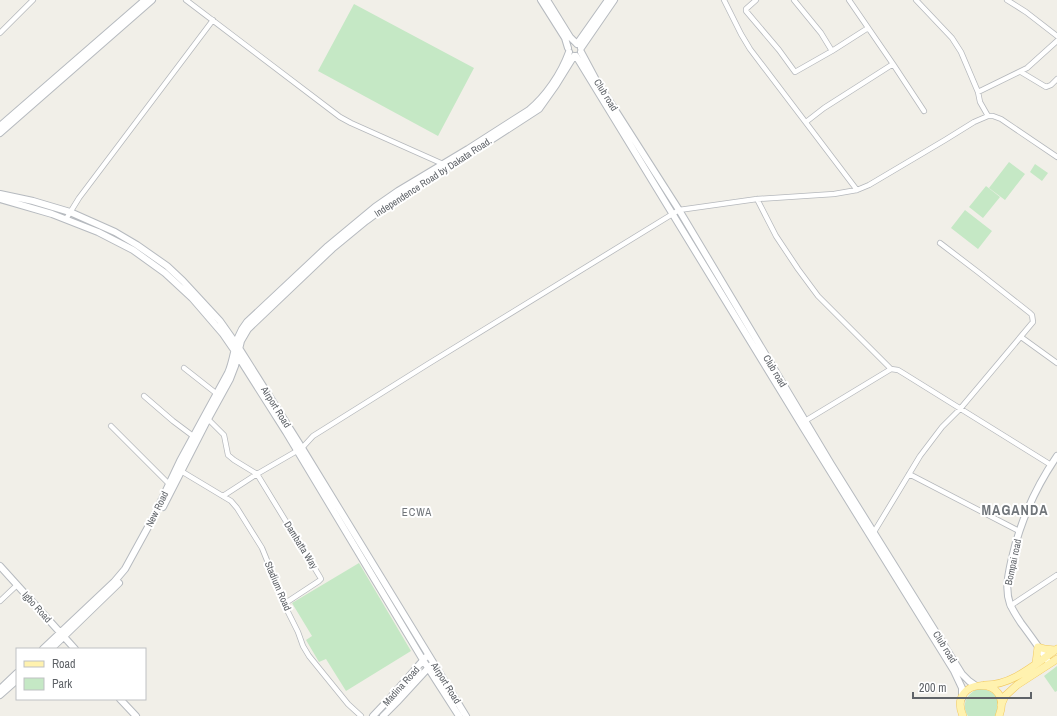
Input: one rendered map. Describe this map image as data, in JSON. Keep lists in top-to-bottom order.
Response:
{
  "streets": {
    "main road": [
      "Club road",
      "Independence Road by Dakata Road.",
      "Airport Road",
      "New Road",
      "Bompai road",
      "Igbo Road",
      "Madina Road"
    ],
    "street": ["Dambatta Way", "Stadium Road"]
  },
  "crossings": [
    ["Club road", "Independence Road by Dakata Road."],
    ["Independence Road by Dakata Road.", "Airport Road"],
    ["Independence Road by Dakata Road.", "New Road"],
    ["Airport Road", "New Road"],
    ["Airport Road", "Madina Road"],
    ["New Road", "Stadium Road"],
    ["New Road", "Igbo Road"],
    ["Dambatta Way", "Stadium Road"]
  ],
  "districts": ["MAGANDA", "ECWA"],
  "legend": ["Road", "Park"],
  "scale_bar": "200 m"
}
